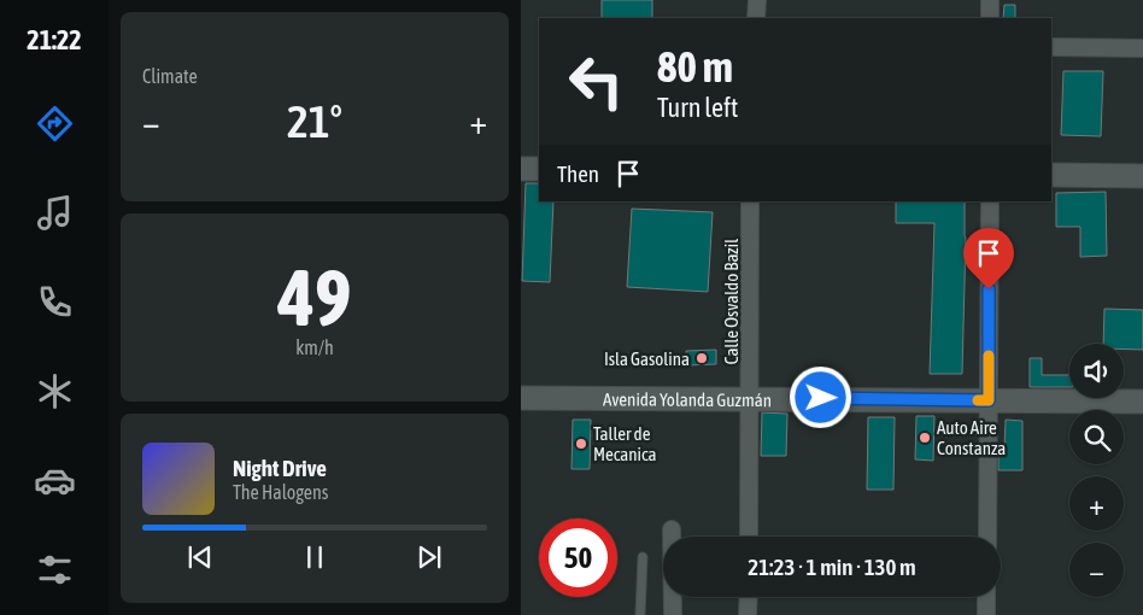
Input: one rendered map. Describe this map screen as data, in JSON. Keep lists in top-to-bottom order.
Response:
{
  "streets": {
    "main road": ["Avenida Yolanda Guzmán"],
    "street": ["Calle Osvaldo Bazil"]
  },
  "crossings": [
    ["Calle Osvaldo Bazil", "Avenida Yolanda Guzmán"]
  ],
  "places": ["Isla Gasolina", "Auto Aire Constanza", "Taller de Mecanica"],
  "page": {
    "tabs": "21:22",
    "tile": [
      "Climate",
      ["49", "km/h"]
    ],
    "turn": ["80 m", "Turn left"],
    "heat": ["−", "21°", "+"],
    "then": "Then",
    "map_buttons": ["+", "−"],
    "song": ["Night Drive", "The Halogens"],
    "limit": "50",
    "trip": "21:23 · 1 min · 130 m"
  }
}
